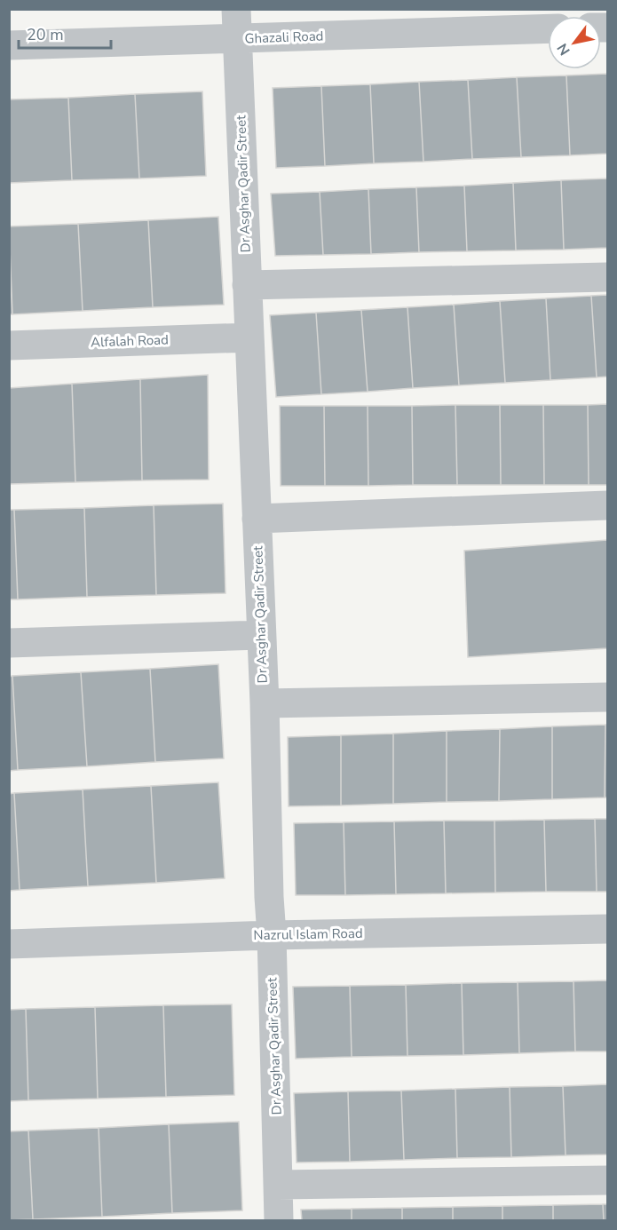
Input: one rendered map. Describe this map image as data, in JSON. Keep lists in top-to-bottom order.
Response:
{
  "streets": {
    "street": [
      "Ghazali Road",
      "Dr Asghar Qadir Street",
      "Alfalah Road",
      "Nazrul Islam Road"
    ]
  },
  "crossings": [
    ["Ghazali Road", "Dr Asghar Qadir Street"],
    ["Dr Asghar Qadir Street", "Alfalah Road"],
    ["Dr Asghar Qadir Street", "Nazrul Islam Road"]
  ],
  "scale_bar": "20 m",
  "north": "bottom left"
}
